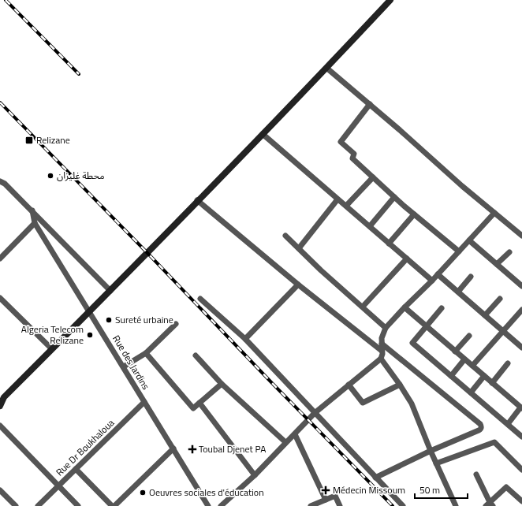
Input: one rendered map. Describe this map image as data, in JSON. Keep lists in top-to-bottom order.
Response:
{
  "streets": {
    "street": ["Rue des Jardins", "Rue Dr Boukhaloua"]
  },
  "crossings": [
    ["Rue des Jardins", "Rue Dr Boukhaloua"]
  ],
  "places": {
    "transit": ["Relizane"],
    "other": [
      "محطة غليزان",
      "Sureté urbaine",
      "Algeria Telecom Relizane",
      "Oeuvres sociales d'éducation"
    ],
    "health": ["Toubal Djenet PA", "Médecin Missoum"]
  },
  "scale_bar": "50 m"
}
